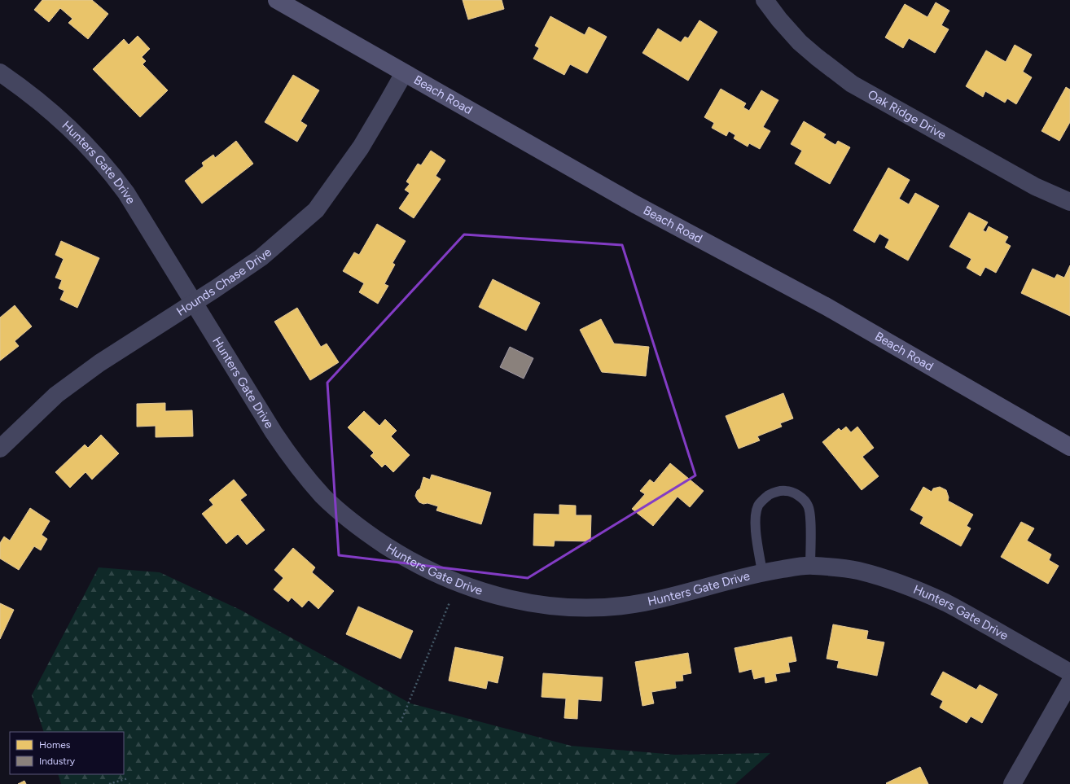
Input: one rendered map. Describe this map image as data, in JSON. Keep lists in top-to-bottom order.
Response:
{
  "streets": {
    "street": [
      "Beach Road",
      "Oak Ridge Drive",
      "Hunters Gate Drive",
      "Hounds Chase Drive"
    ]
  },
  "crossings": [
    ["Beach Road", "Hounds Chase Drive"],
    ["Hunters Gate Drive", "Hounds Chase Drive"]
  ],
  "legend": ["Homes", "Industry"]
}
